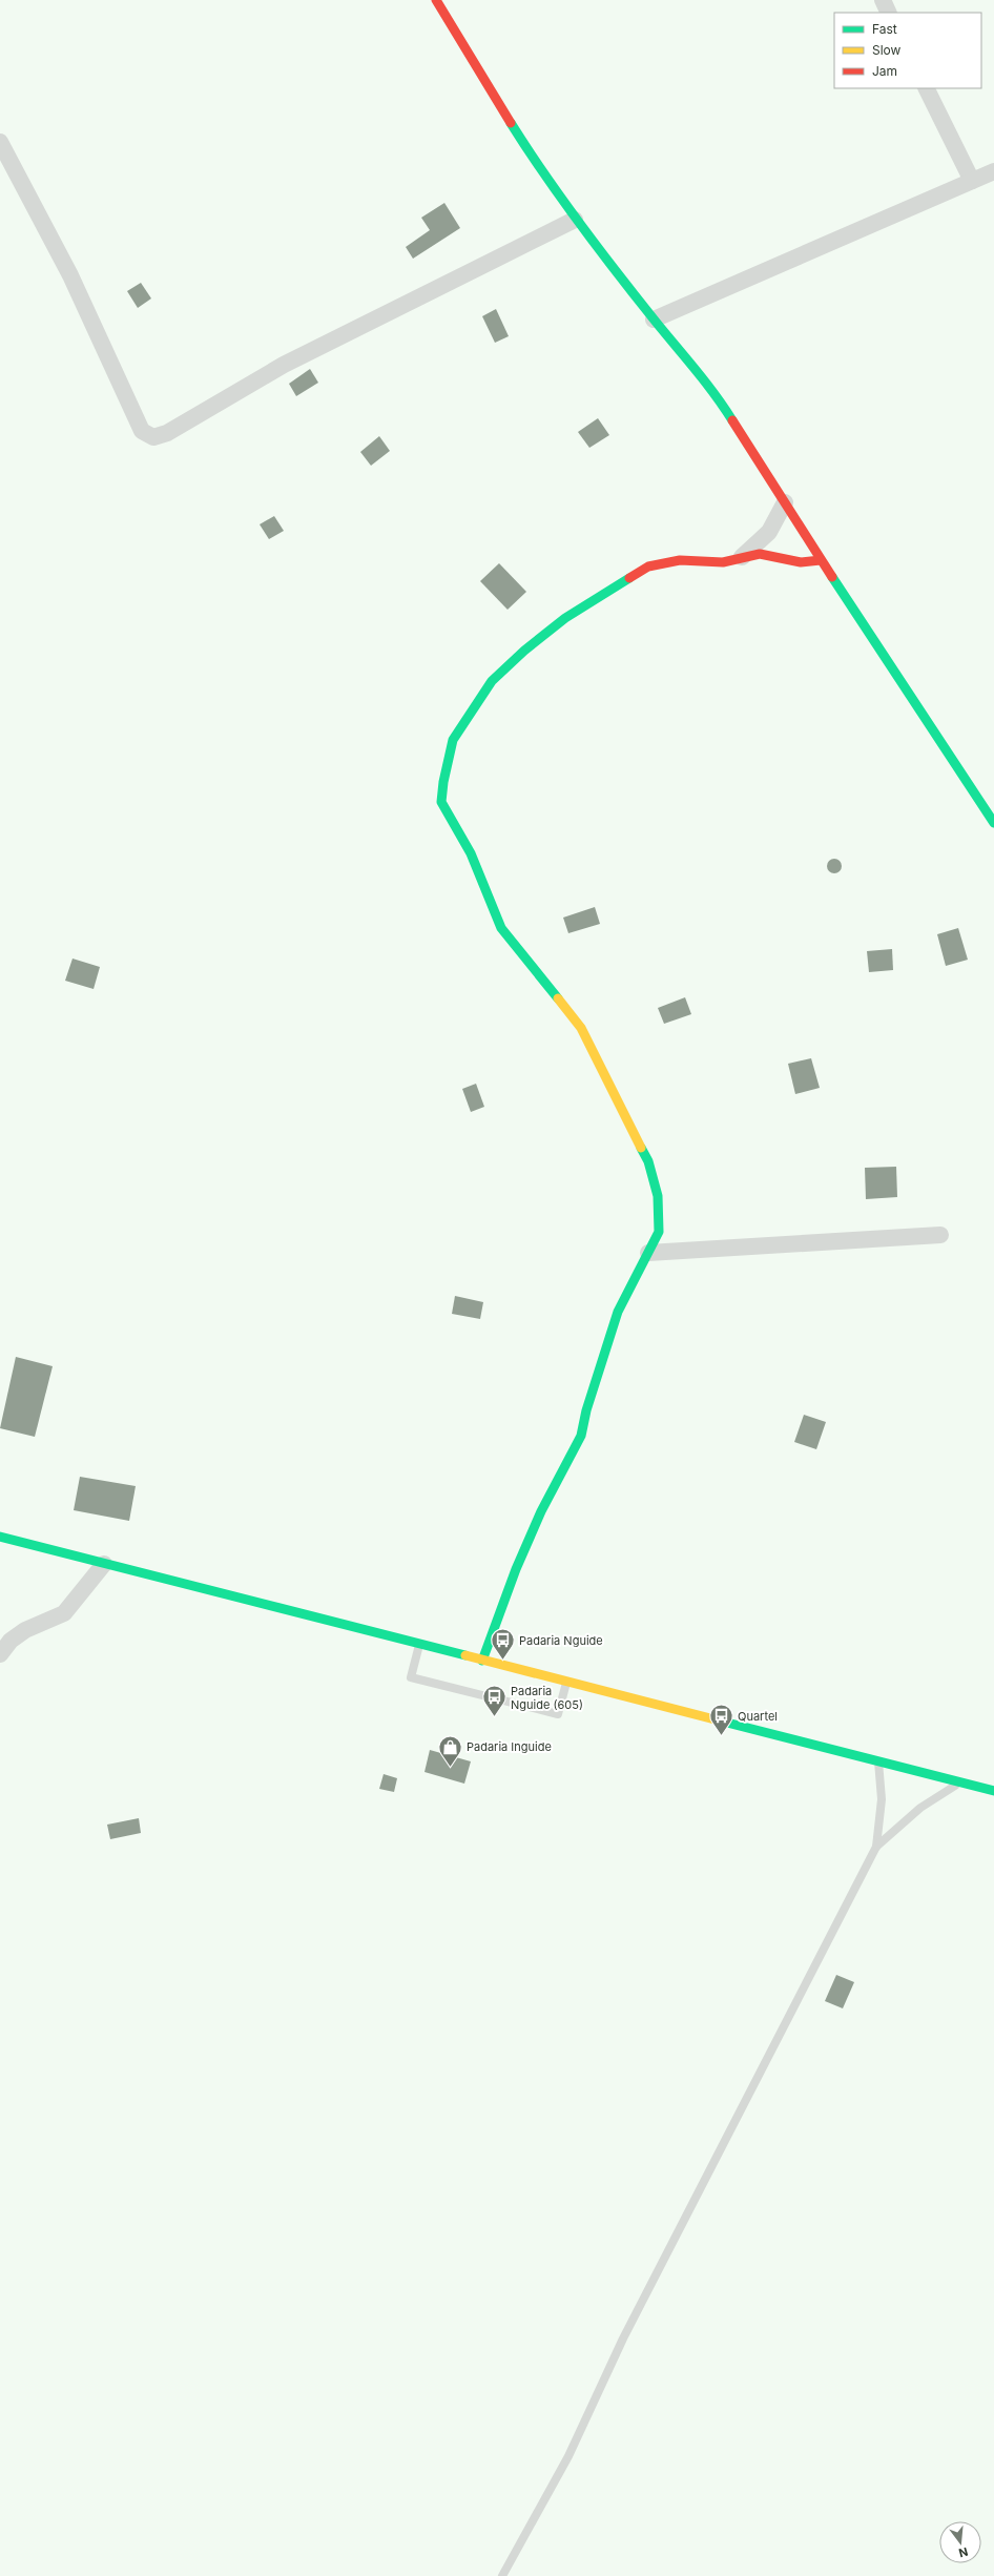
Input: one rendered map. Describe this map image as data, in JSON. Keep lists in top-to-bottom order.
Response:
{
  "places": {
    "bus stop": ["Padaria Nguide", "Padaria Nguide (605)", "Quartel"],
    "shop": ["Padaria Inguide"]
  },
  "legend": ["Fast", "Slow", "Jam"],
  "north": "bottom"
}
